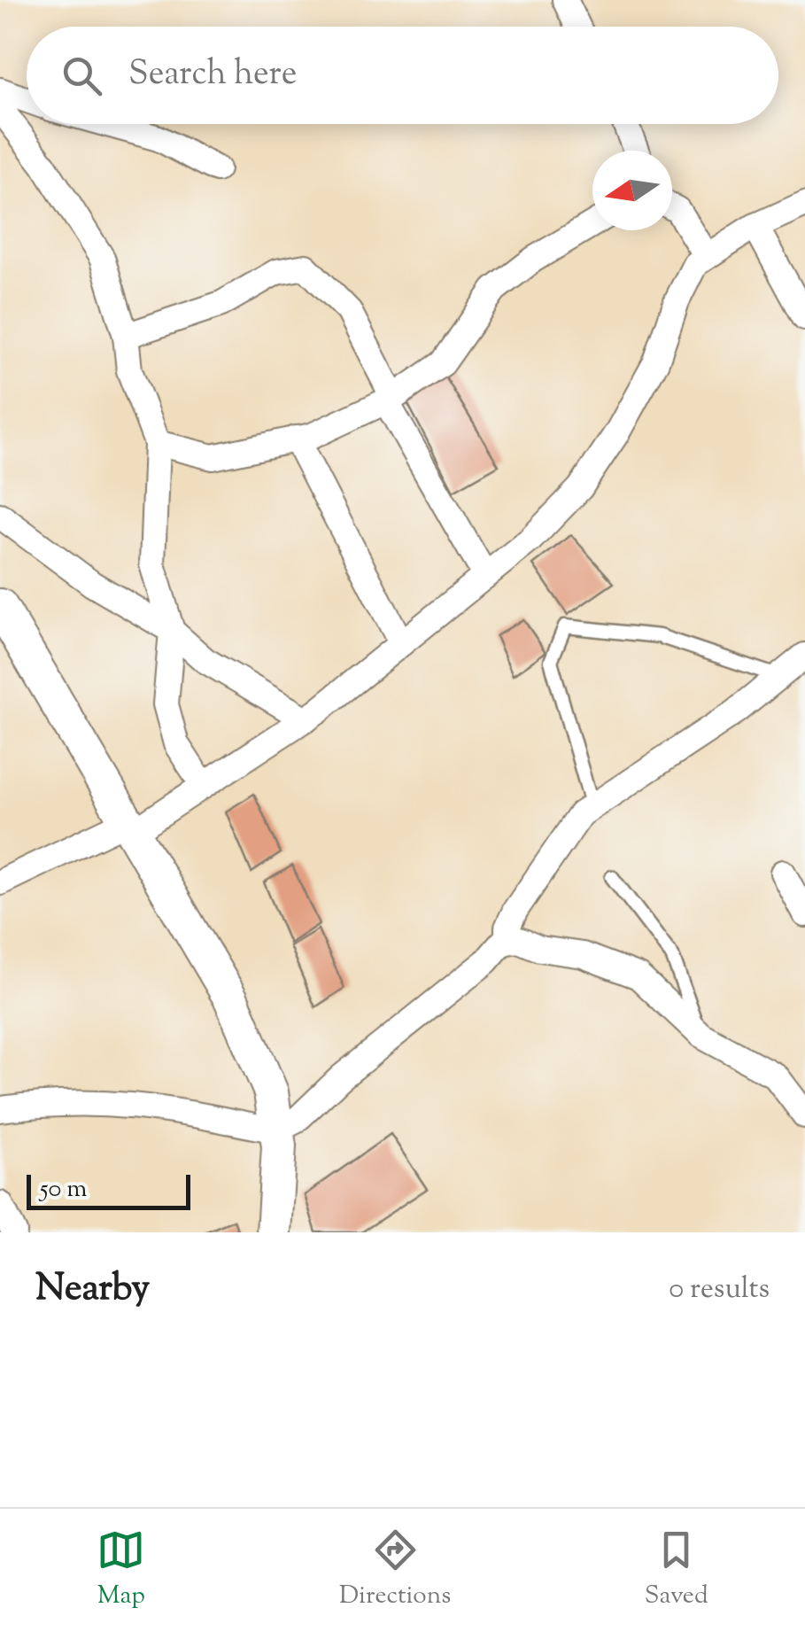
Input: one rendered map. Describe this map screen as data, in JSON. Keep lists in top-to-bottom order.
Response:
{
  "scale_bar": "50 m",
  "north": "left",
  "page": {
    "search": "Search here",
    "scale": "50 m",
    "heading": ["Nearby", "0 results"],
    "nav": ["Map", "Directions", "Saved"]
  }
}
